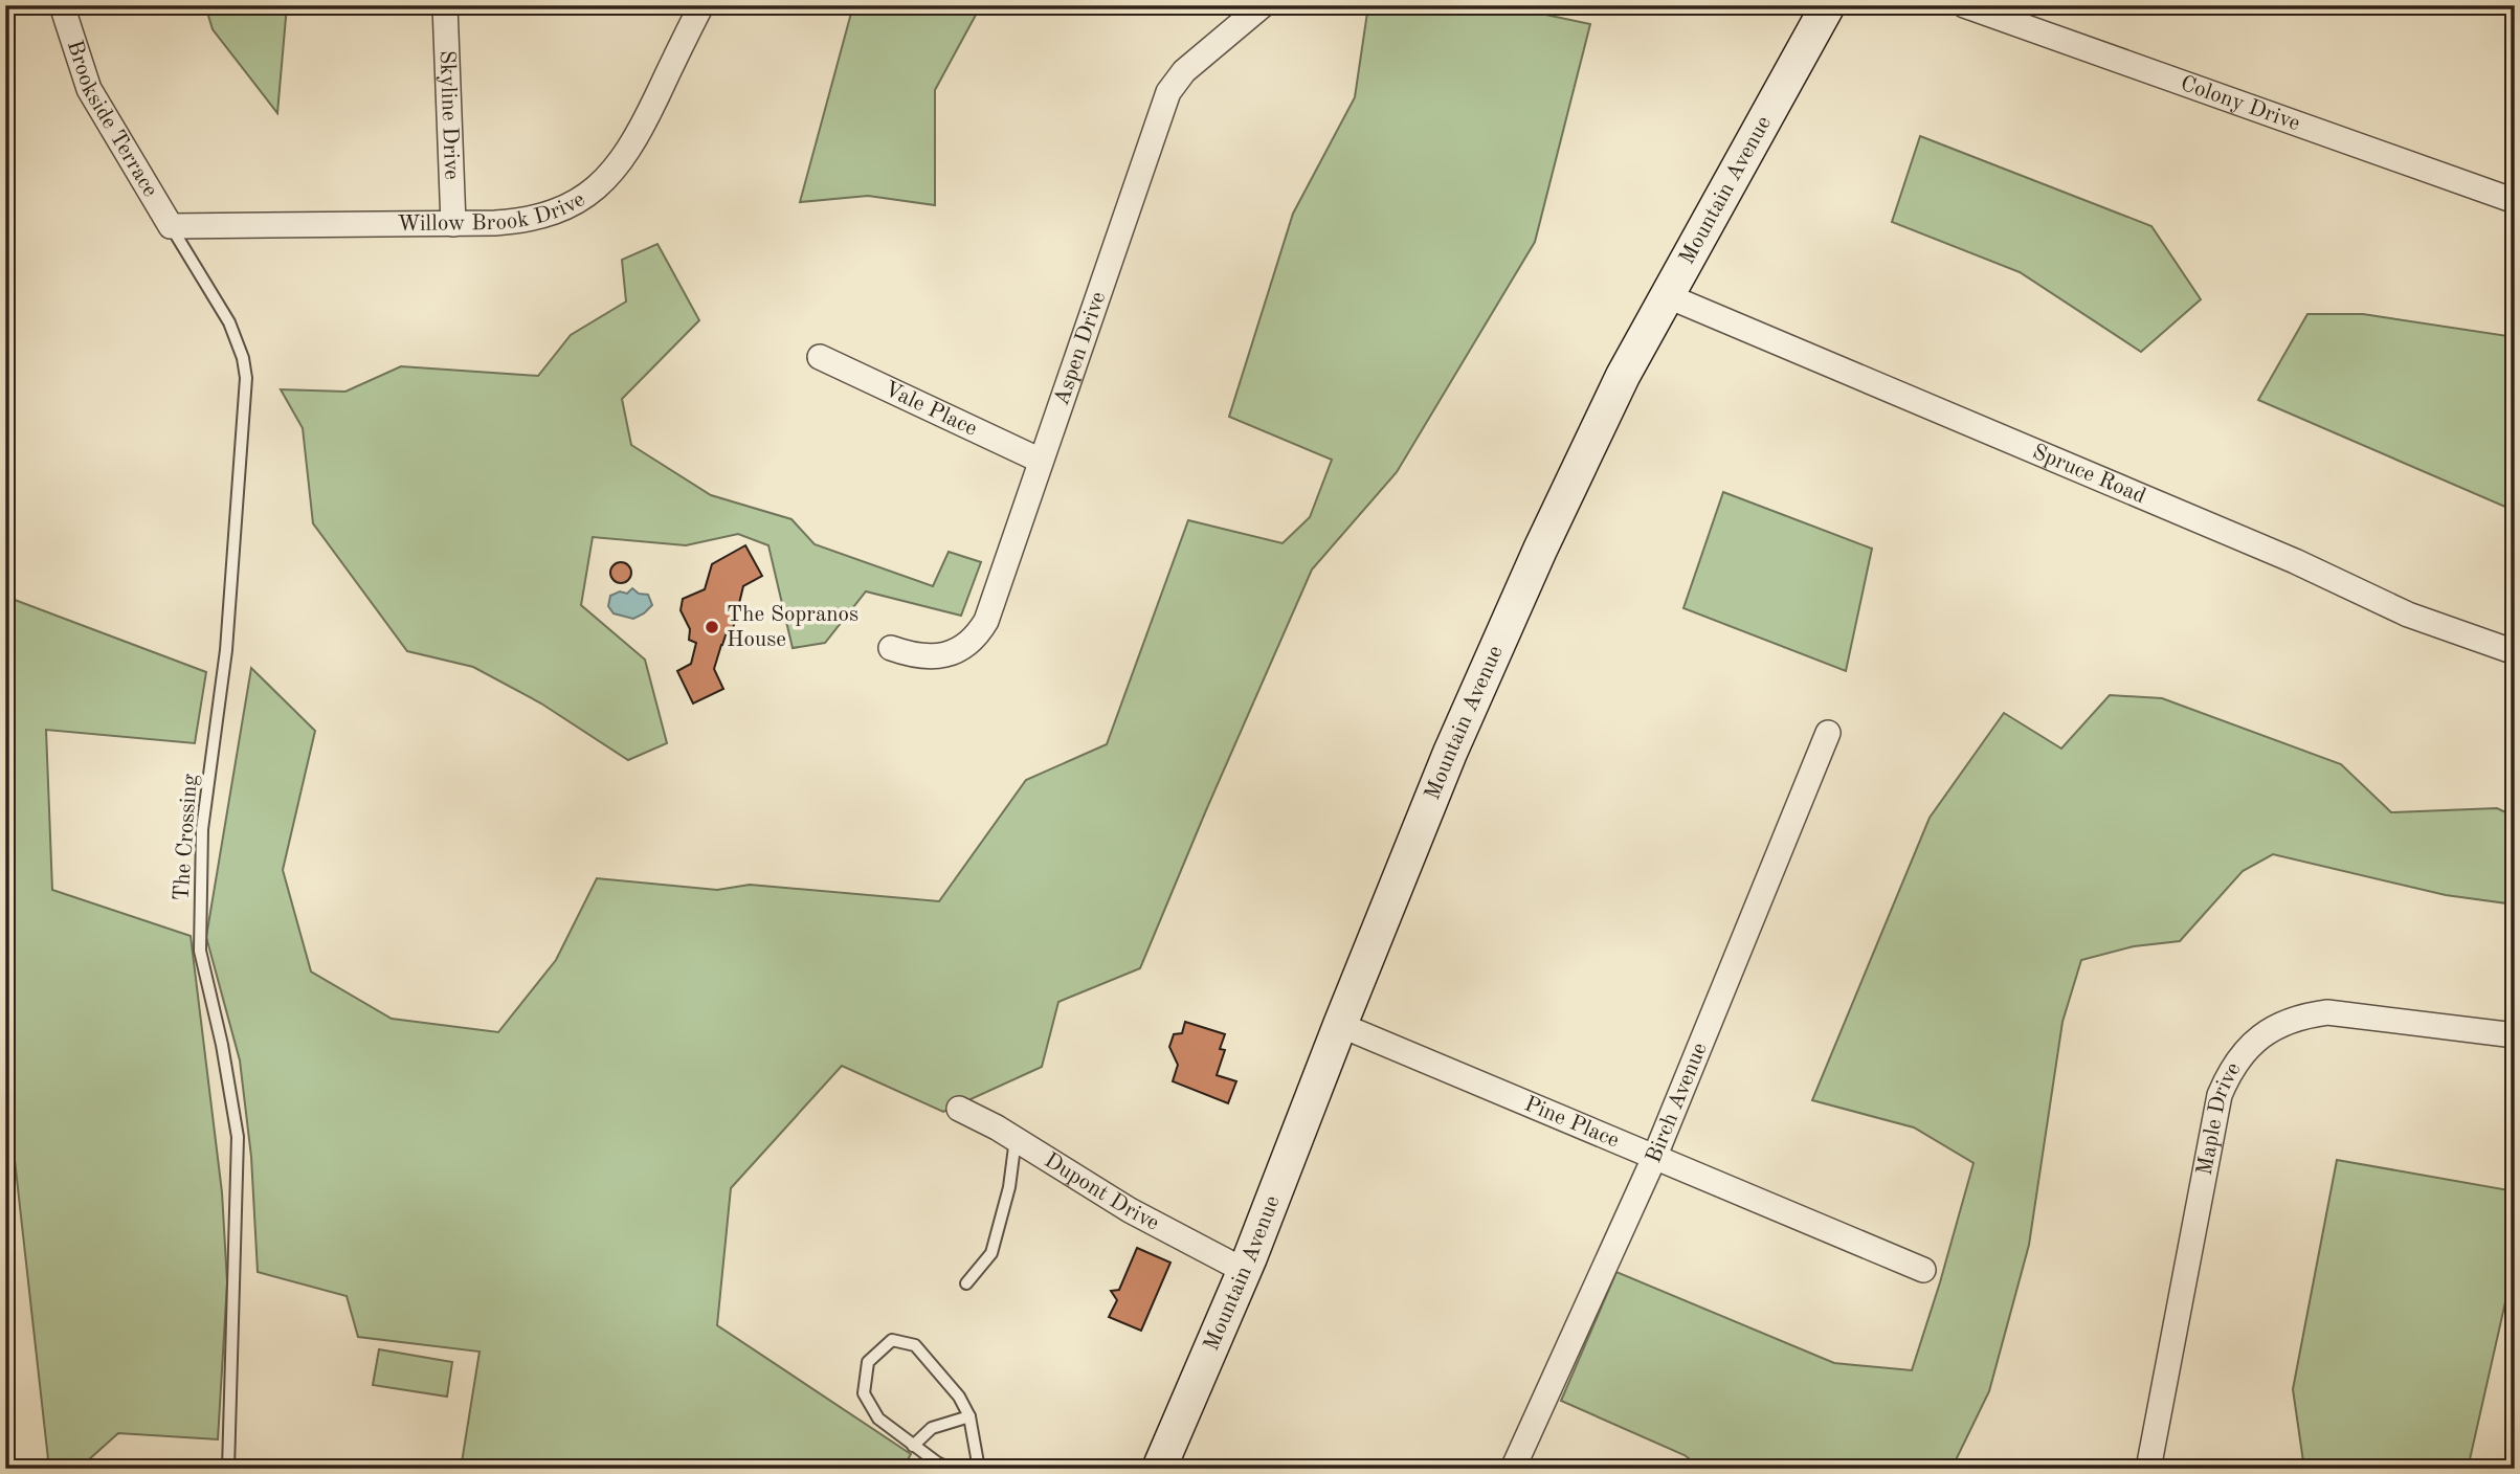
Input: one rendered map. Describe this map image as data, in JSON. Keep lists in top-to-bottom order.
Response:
{
  "streets": {
    "street": [
      "Colony Drive",
      "Skyline Drive",
      "Brookside Terrace",
      "Mountain Avenue",
      "Willow Brook Drive",
      "Aspen Drive",
      "Vale Place",
      "Spruce Road",
      "Birch Avenue",
      "Maple Drive",
      "Pine Place",
      "Dupont Drive"
    ],
    "lane": ["The Crossing"]
  },
  "crossings": [
    ["Skyline Drive", "Willow Brook Drive"],
    ["Brookside Terrace", "Willow Brook Drive"],
    ["Brookside Terrace", "The Crossing"],
    ["Mountain Avenue", "Spruce Road"],
    ["Mountain Avenue", "Pine Place"],
    ["Mountain Avenue", "Dupont Drive"],
    ["Willow Brook Drive", "The Crossing"],
    ["Aspen Drive", "Vale Place"],
    ["Birch Avenue", "Pine Place"]
  ],
  "places": ["The Sopranos House"]
}
